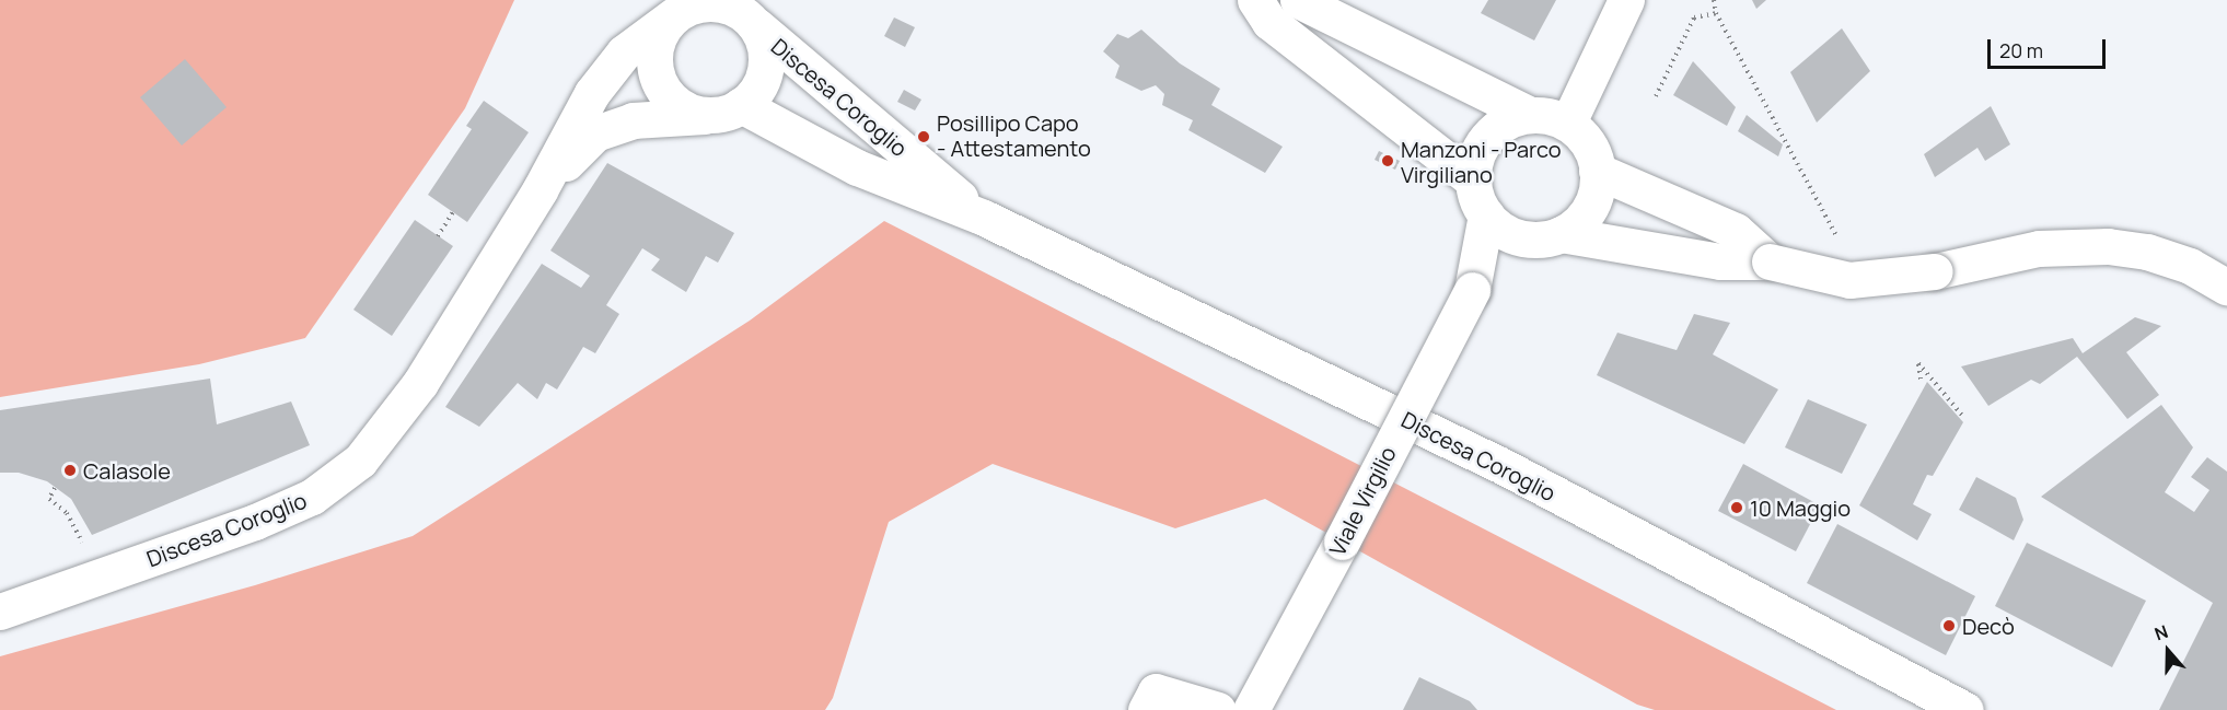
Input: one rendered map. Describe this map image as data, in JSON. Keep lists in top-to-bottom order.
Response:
{
  "streets": {
    "street": ["Discesa Coroglio", "Viale Virgilio"]
  },
  "places": [
    "Posillipo Capo - Attestamento",
    "Manzoni - Parco Virgiliano",
    "Calasole",
    "10 Maggio",
    "Decò"
  ],
  "scale_bar": "20 m",
  "north": "top"
}
